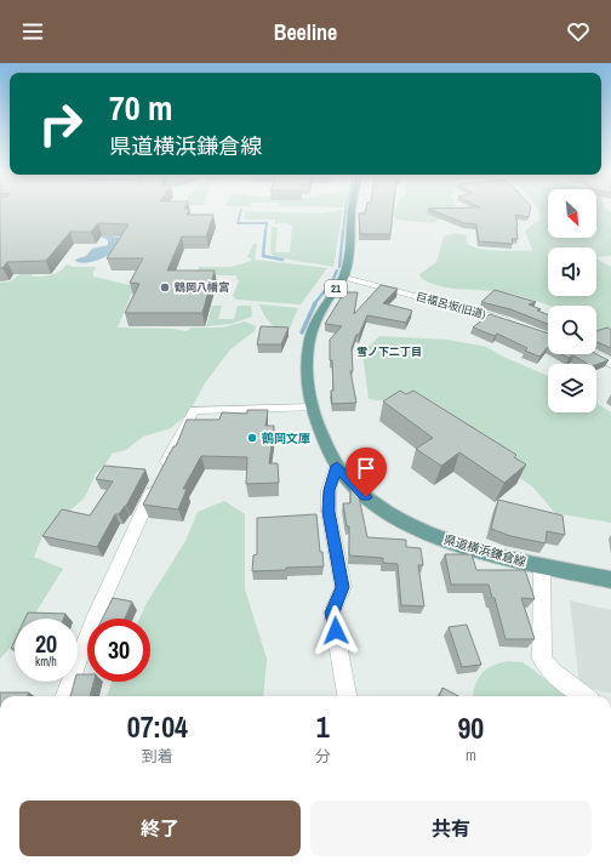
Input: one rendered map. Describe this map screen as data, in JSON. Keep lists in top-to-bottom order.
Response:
{
  "streets": {
    "main road": ["21", "県道横浜鎌倉線"],
    "street": ["巨福呂坂(旧道)"]
  },
  "crossings": [
    ["21", "巨福呂坂(旧道)"],
    ["21", "県道横浜鎌倉線"]
  ],
  "districts": ["雪ノ下二丁目"],
  "places": ["鶴岡八幡宮", "鶴岡文庫"],
  "north": "bottom right",
  "page": {
    "header": "Beeline",
    "turn": ["70 m", "県道横浜鎌倉線"],
    "speed": "20 km/h",
    "limit": "30",
    "eta": [
      "07:04",
      "到着",
      "1",
      "分",
      "90",
      "m"
    ],
    "buttons": ["終了", "共有"]
  }
}
